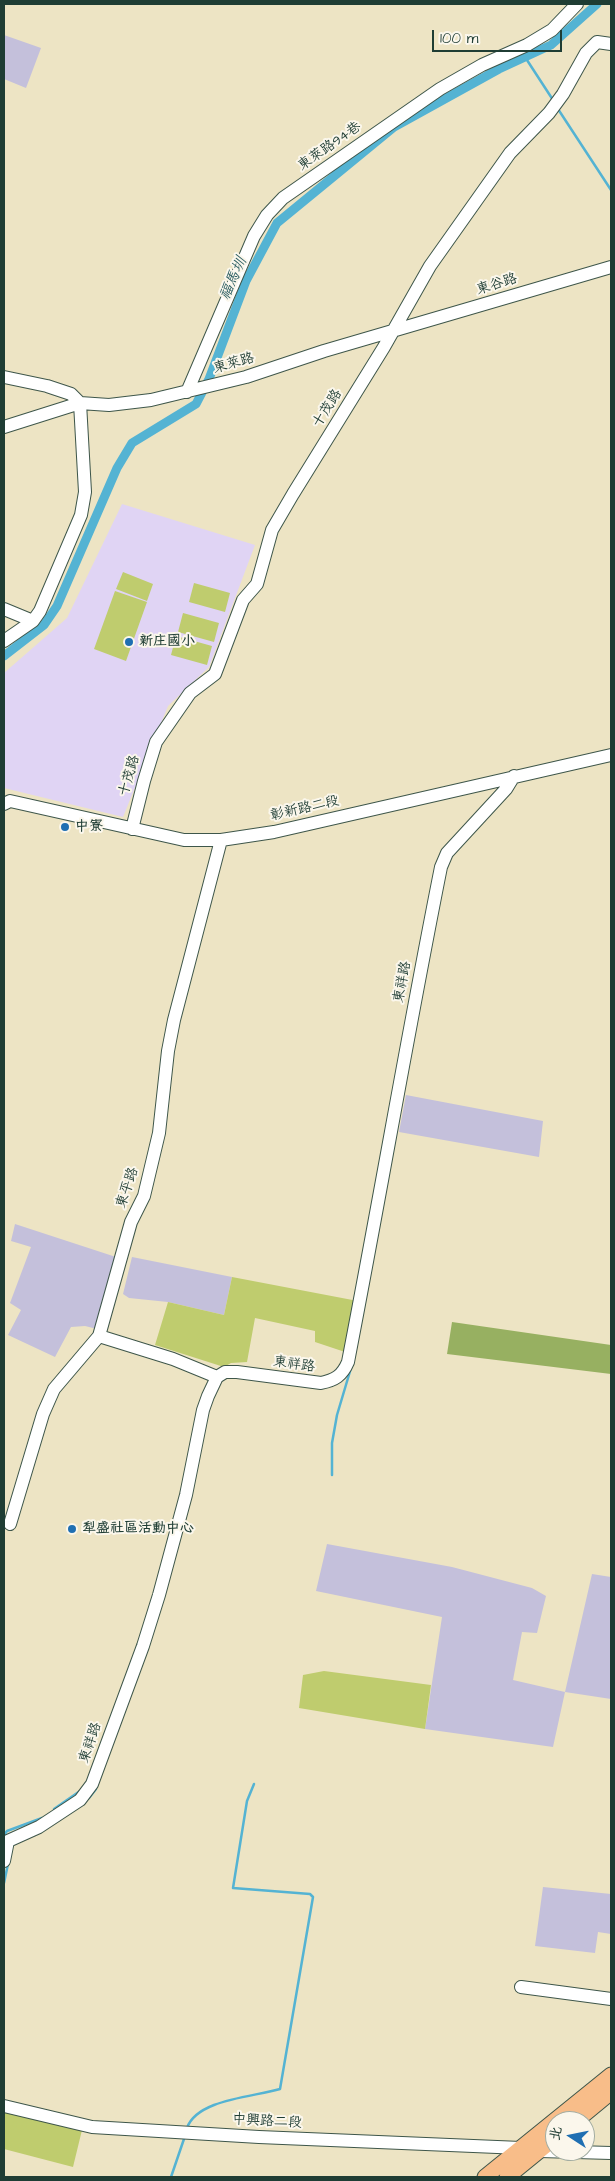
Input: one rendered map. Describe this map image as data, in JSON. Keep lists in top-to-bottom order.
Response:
{
  "streets": {
    "street": [
      "東萊路94巷",
      "東谷路",
      "東萊路",
      "十茂路",
      "彰新路二段",
      "東祥路",
      "東平路",
      "中興路二段"
    ]
  },
  "crossings": [
    ["東萊路94巷", "東萊路"],
    ["東谷路", "東萊路"],
    ["東谷路", "十茂路"],
    ["東萊路", "十茂路"],
    ["十茂路", "彰新路二段"],
    ["彰新路二段", "東祥路"],
    ["彰新路二段", "東平路"]
  ],
  "water": ["福馬圳"],
  "places": ["新庄國小", "中寮", "犁盛社區活動中心"],
  "scale_bar": "100 m",
  "north": "left"
}
